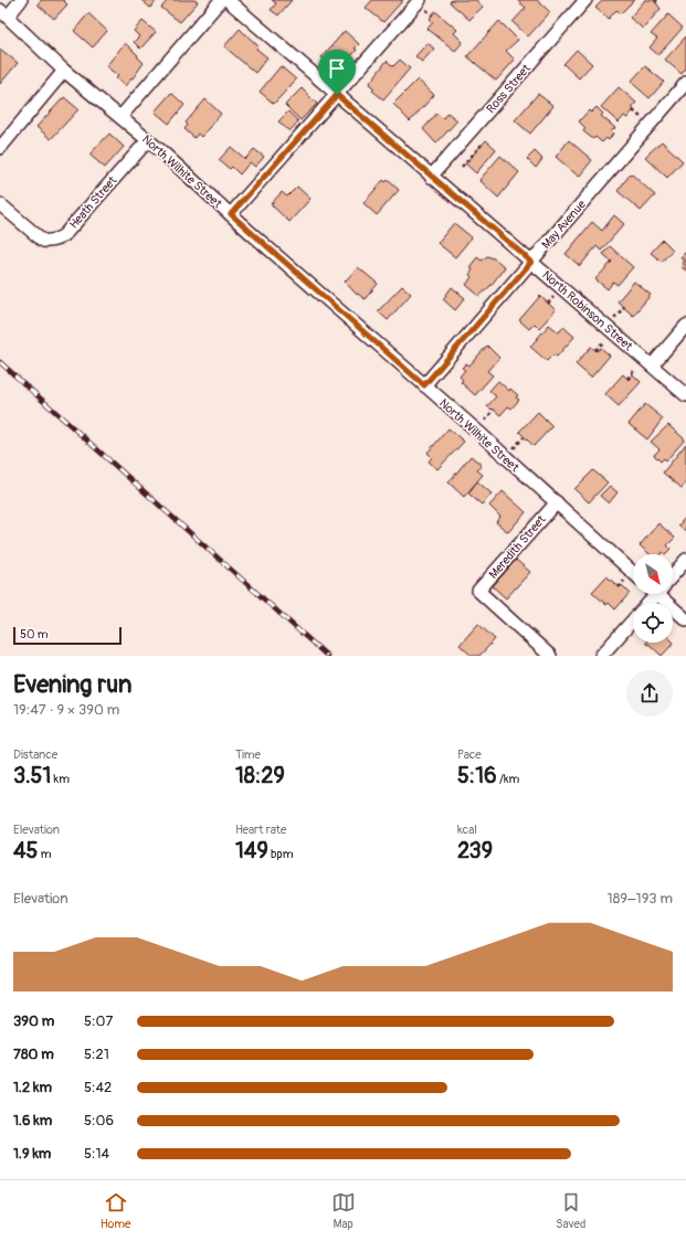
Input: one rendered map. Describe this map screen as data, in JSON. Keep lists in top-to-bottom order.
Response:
{
  "streets": {
    "street": [
      "Ross Street",
      "North Wilhite Street",
      "Heath Street",
      "May Avenue",
      "North Robinson Street",
      "Meredith Street"
    ]
  },
  "crossings": [
    ["Ross Street", "North Robinson Street"],
    ["North Wilhite Street", "Heath Street"],
    ["North Wilhite Street", "May Avenue"],
    ["North Wilhite Street", "Meredith Street"],
    ["May Avenue", "North Robinson Street"]
  ],
  "scale_bar": "50 m",
  "north": "bottom right",
  "page": {
    "scale": "50 m",
    "heading": ["Evening run", "19:47 · 9 × 390 m"],
    "stats": [
      ["Distance", "3.51 km"],
      ["Time", "18:29"],
      ["Pace", "5:16 /km"],
      ["Elevation", "45 m"],
      ["Heart rate", "149 bpm"],
      ["kcal", "239"]
    ],
    "chart": ["Elevation", "189–193 m"],
    "list": [
      {
        "name": "390 m",
        "note": "5:07"
      },
      {
        "name": "780 m",
        "note": "5:21"
      },
      {
        "name": "1.2 km",
        "note": "5:42"
      },
      {
        "name": "1.6 km",
        "note": "5:06"
      },
      {
        "name": "1.9 km",
        "note": "5:14"
      }
    ],
    "tabs": ["Home", "Map", "Saved"]
  }
}
